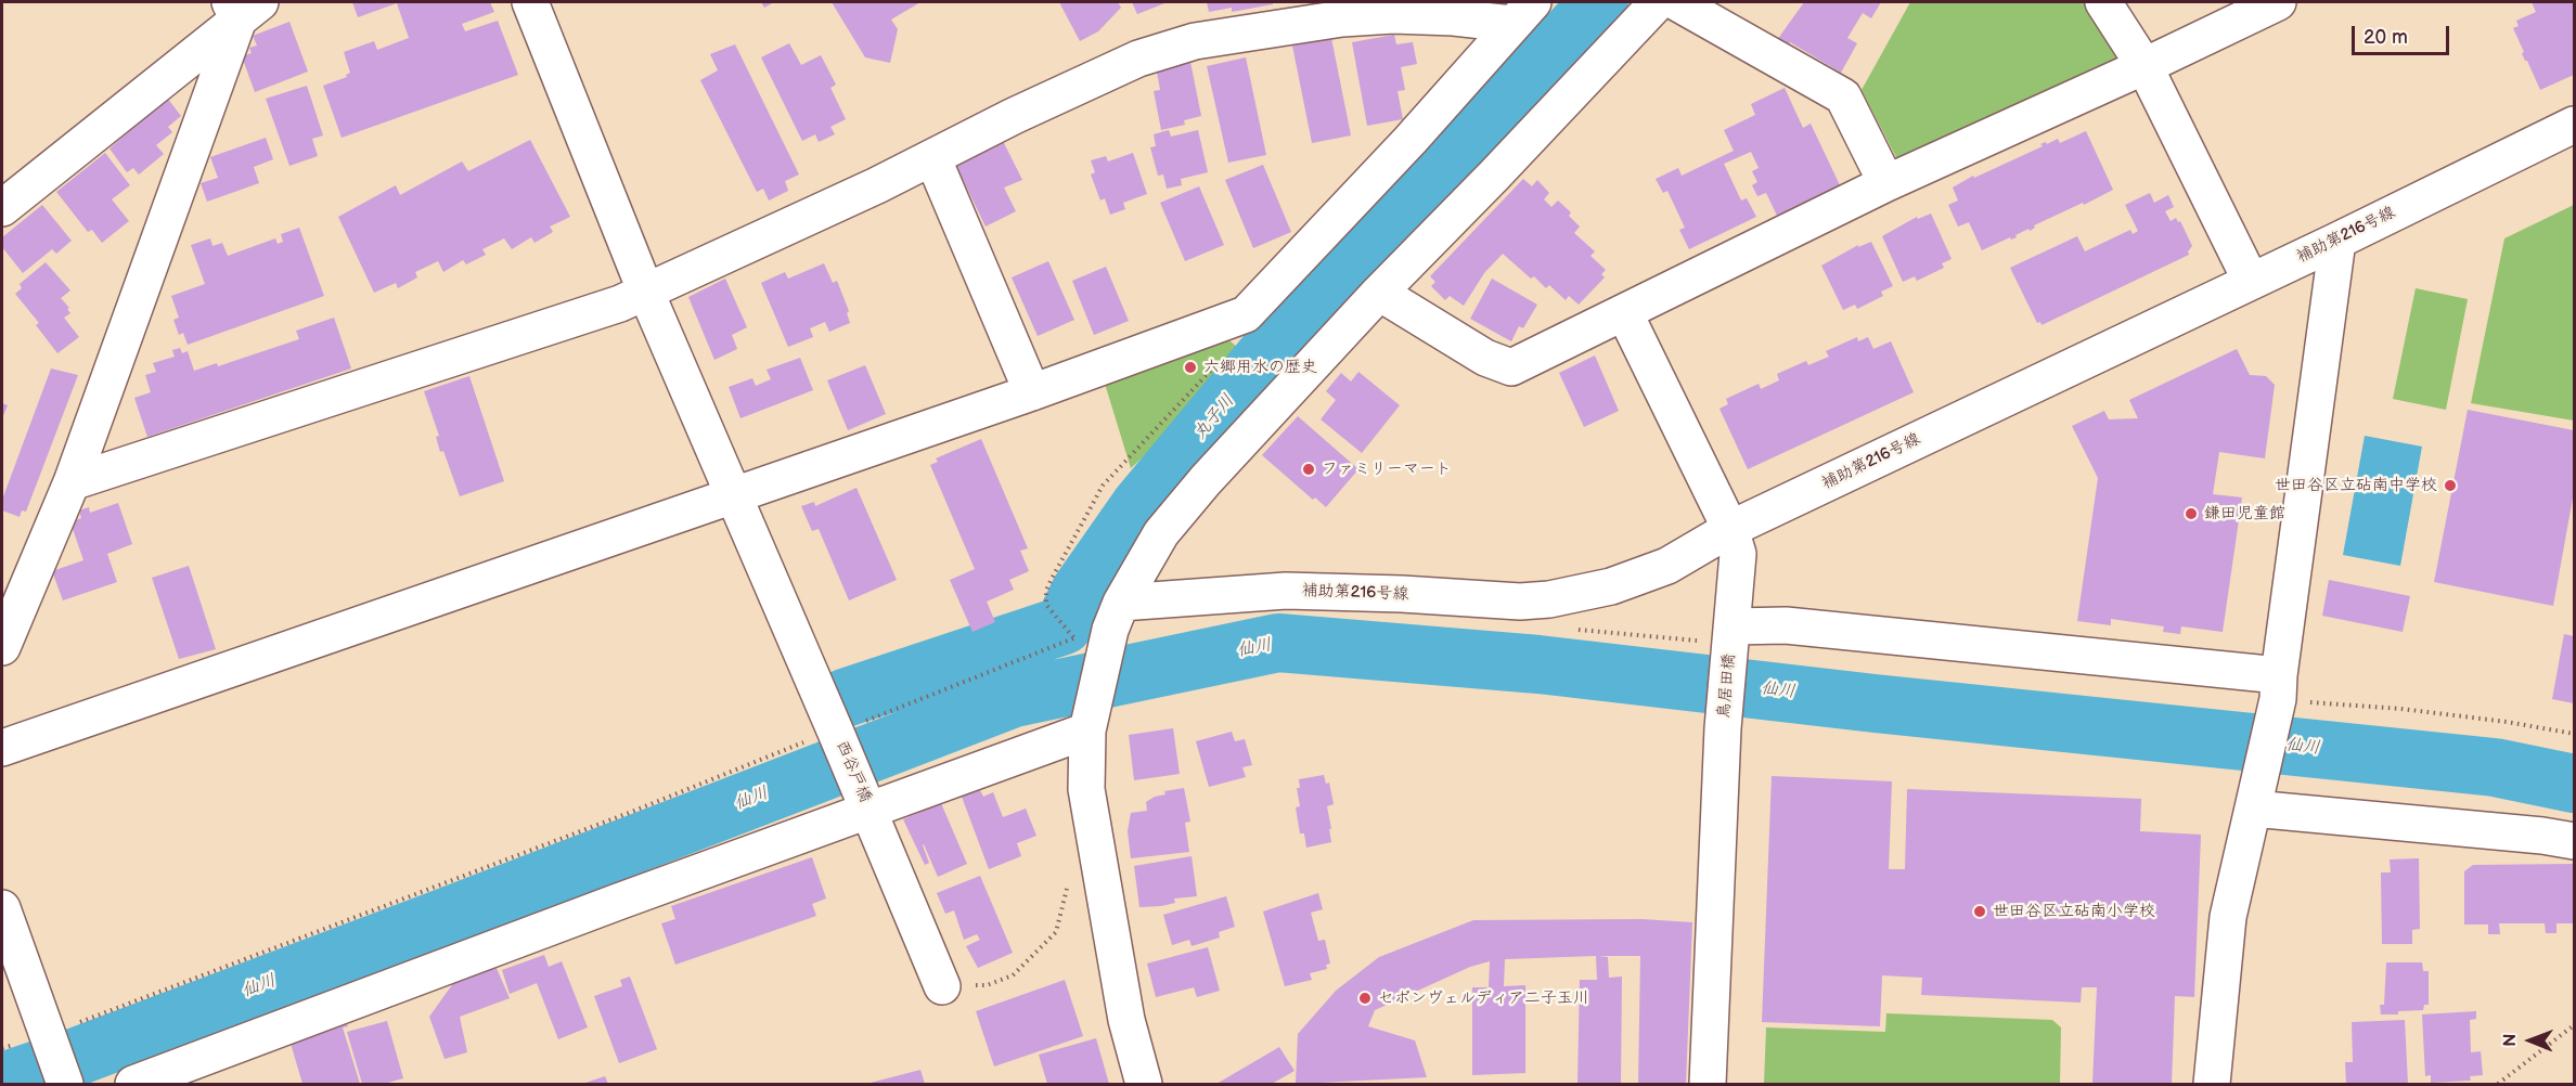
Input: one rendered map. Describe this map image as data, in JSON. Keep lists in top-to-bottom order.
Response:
{
  "streets": {
    "street": ["補助第216号線", "鳥居田橋", "西谷戸橋"]
  },
  "crossings": [
    ["補助第216号線", "鳥居田橋"]
  ],
  "water": ["丸子川", "仙川"],
  "places": [
    "六郷用水の歴史",
    "ファミリーマート",
    "世田谷区立砧南中学校",
    "鎌田児童館",
    "世田谷区立砧南小学校",
    "セボンヴェルディア二子玉川"
  ],
  "scale_bar": "20 m",
  "north": "left"
}
